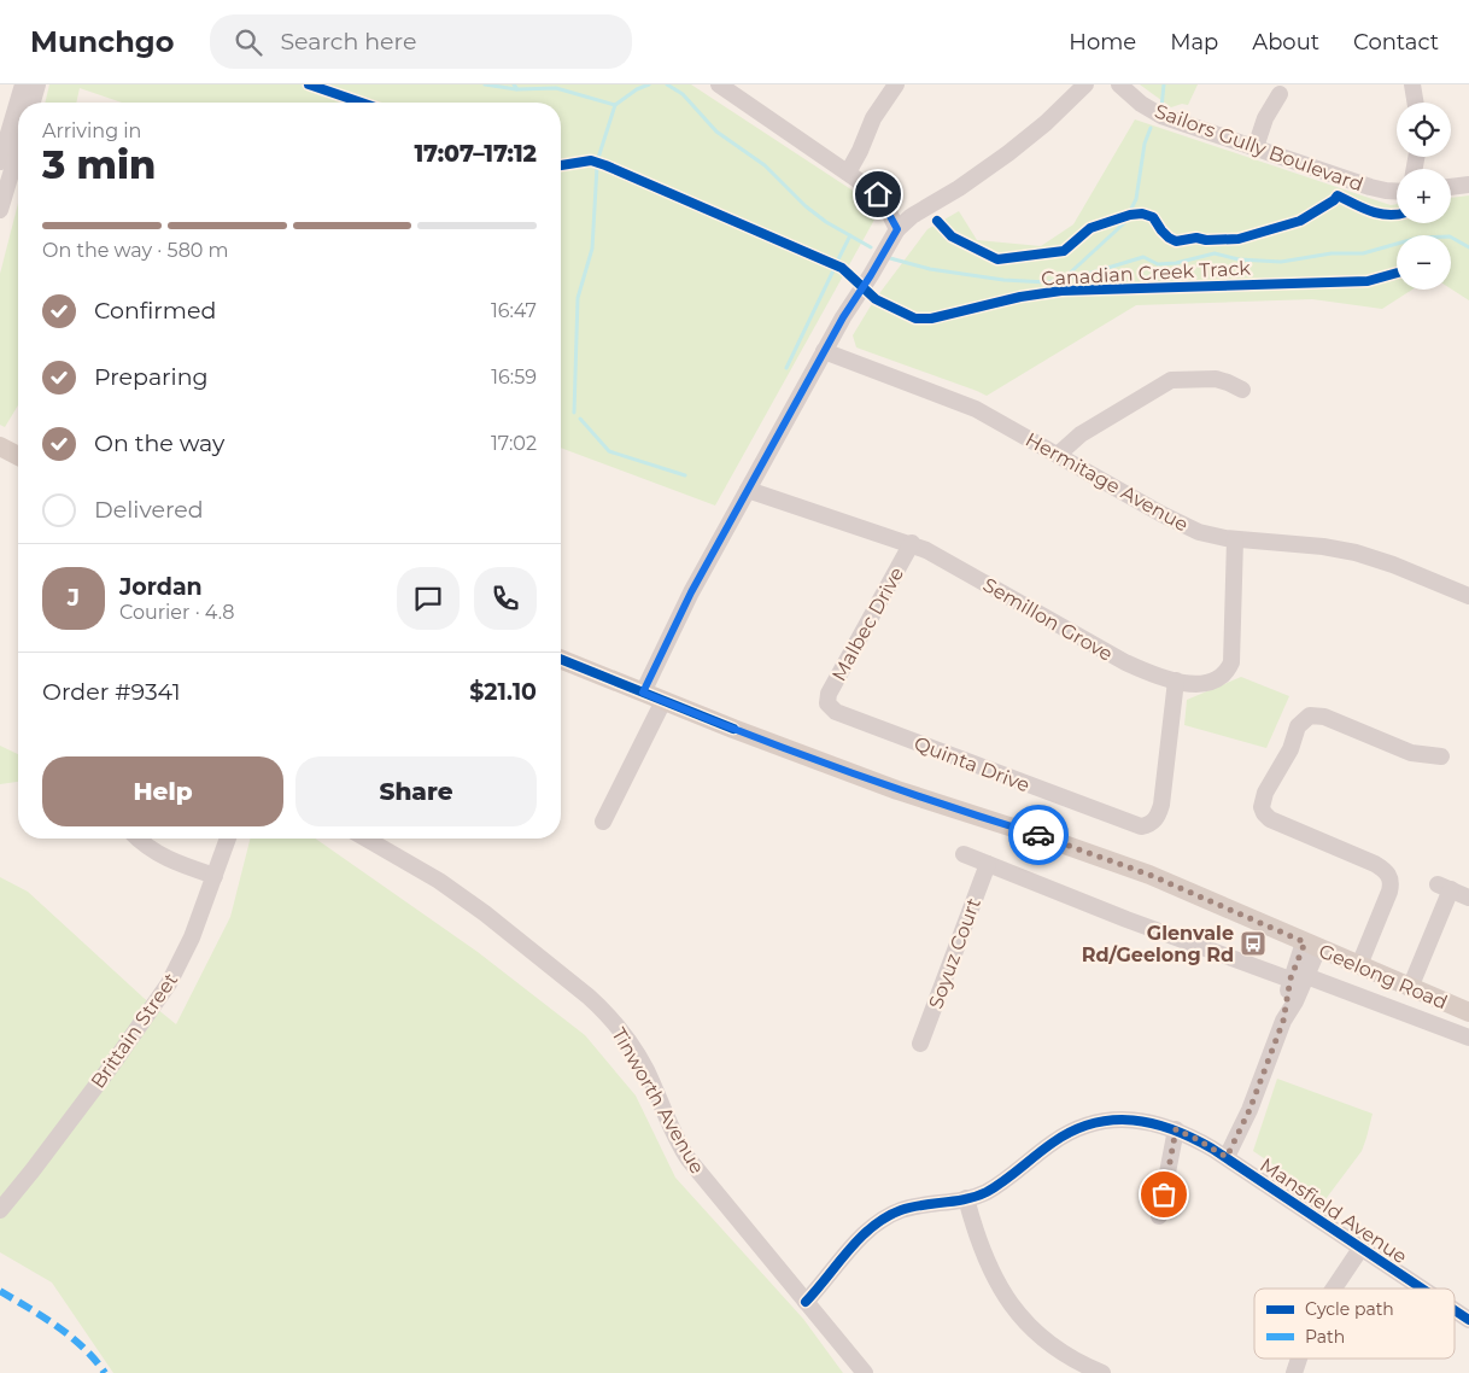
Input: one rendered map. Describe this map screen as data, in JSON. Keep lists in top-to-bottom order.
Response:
{
  "streets": {
    "main road": ["Geelong Road"],
    "street": [
      "Sailors Gully Boulevard",
      "Hermitage Avenue",
      "Semillon Grove",
      "Malbec Drive",
      "Quinta Drive",
      "Soyuz Court",
      "Brittain Street",
      "Tinworth Avenue",
      "Mansfield Avenue"
    ],
    "cycle path": ["Canadian Creek Track"]
  },
  "crossings": [
    ["Hermitage Avenue", "Semillon Grove"],
    ["Semillon Grove", "Malbec Drive"],
    ["Semillon Grove", "Quinta Drive"],
    ["Malbec Drive", "Quinta Drive"],
    ["Tinworth Avenue", "Mansfield Avenue"]
  ],
  "places": {
    "bus stop": ["Glenvale Rd/Geelong Rd"]
  },
  "legend": ["Cycle path", "Path"],
  "page": {
    "header": "Munchgo",
    "search": "Search here",
    "nav": [
      "Home",
      "Map",
      "About",
      "Contact"
    ],
    "map_buttons": ["+", "−"],
    "heading": ["3 min", "Arriving in", "17:07–17:12"],
    "panel": [
      "Jordan",
      "Courier · 4.8",
      "Order #9341",
      "$21.10"
    ],
    "bar": "On the way · 580 m",
    "list": [
      ["Confirmed", "16:47"],
      ["Preparing", "16:59"],
      ["On the way", "17:02"],
      "Delivered"
    ],
    "round": "J",
    "buttons": ["Help", "Share"]
  }
}
